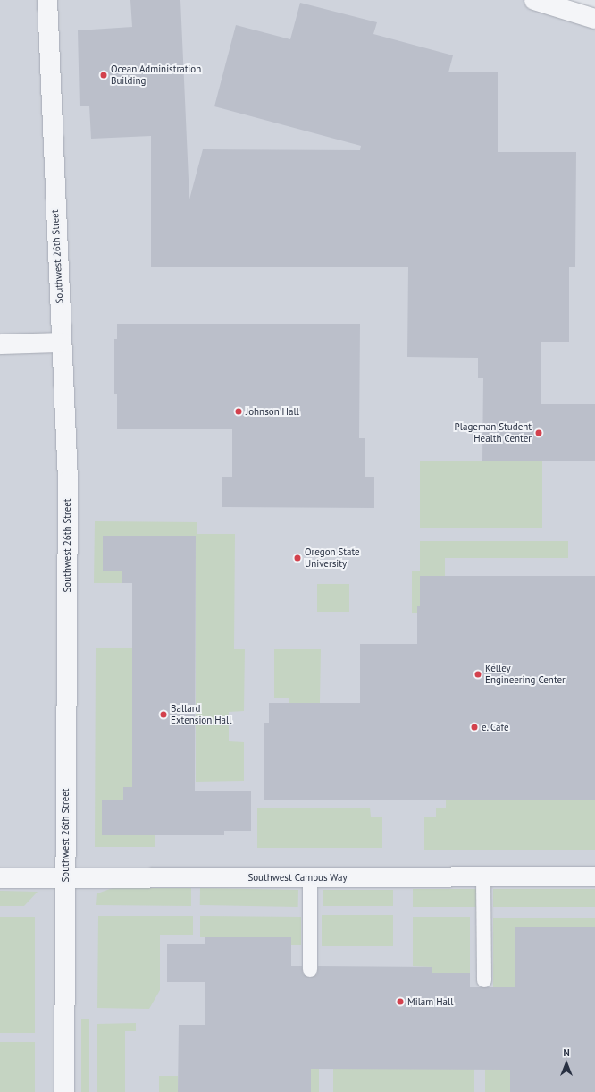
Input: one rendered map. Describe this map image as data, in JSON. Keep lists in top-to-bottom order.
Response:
{
  "streets": {
    "street": ["Southwest 26th Street", "Southwest Campus Way"]
  },
  "crossings": [
    ["Southwest 26th Street", "Southwest Campus Way"]
  ],
  "places": [
    "Ocean Administration Building",
    "Johnson Hall",
    "Plageman Student Health Center",
    "Oregon State University",
    "Kelley Engineering Center",
    "Ballard Extension Hall",
    "e. Cafe",
    "Milam Hall"
  ],
  "north": "top"
}
